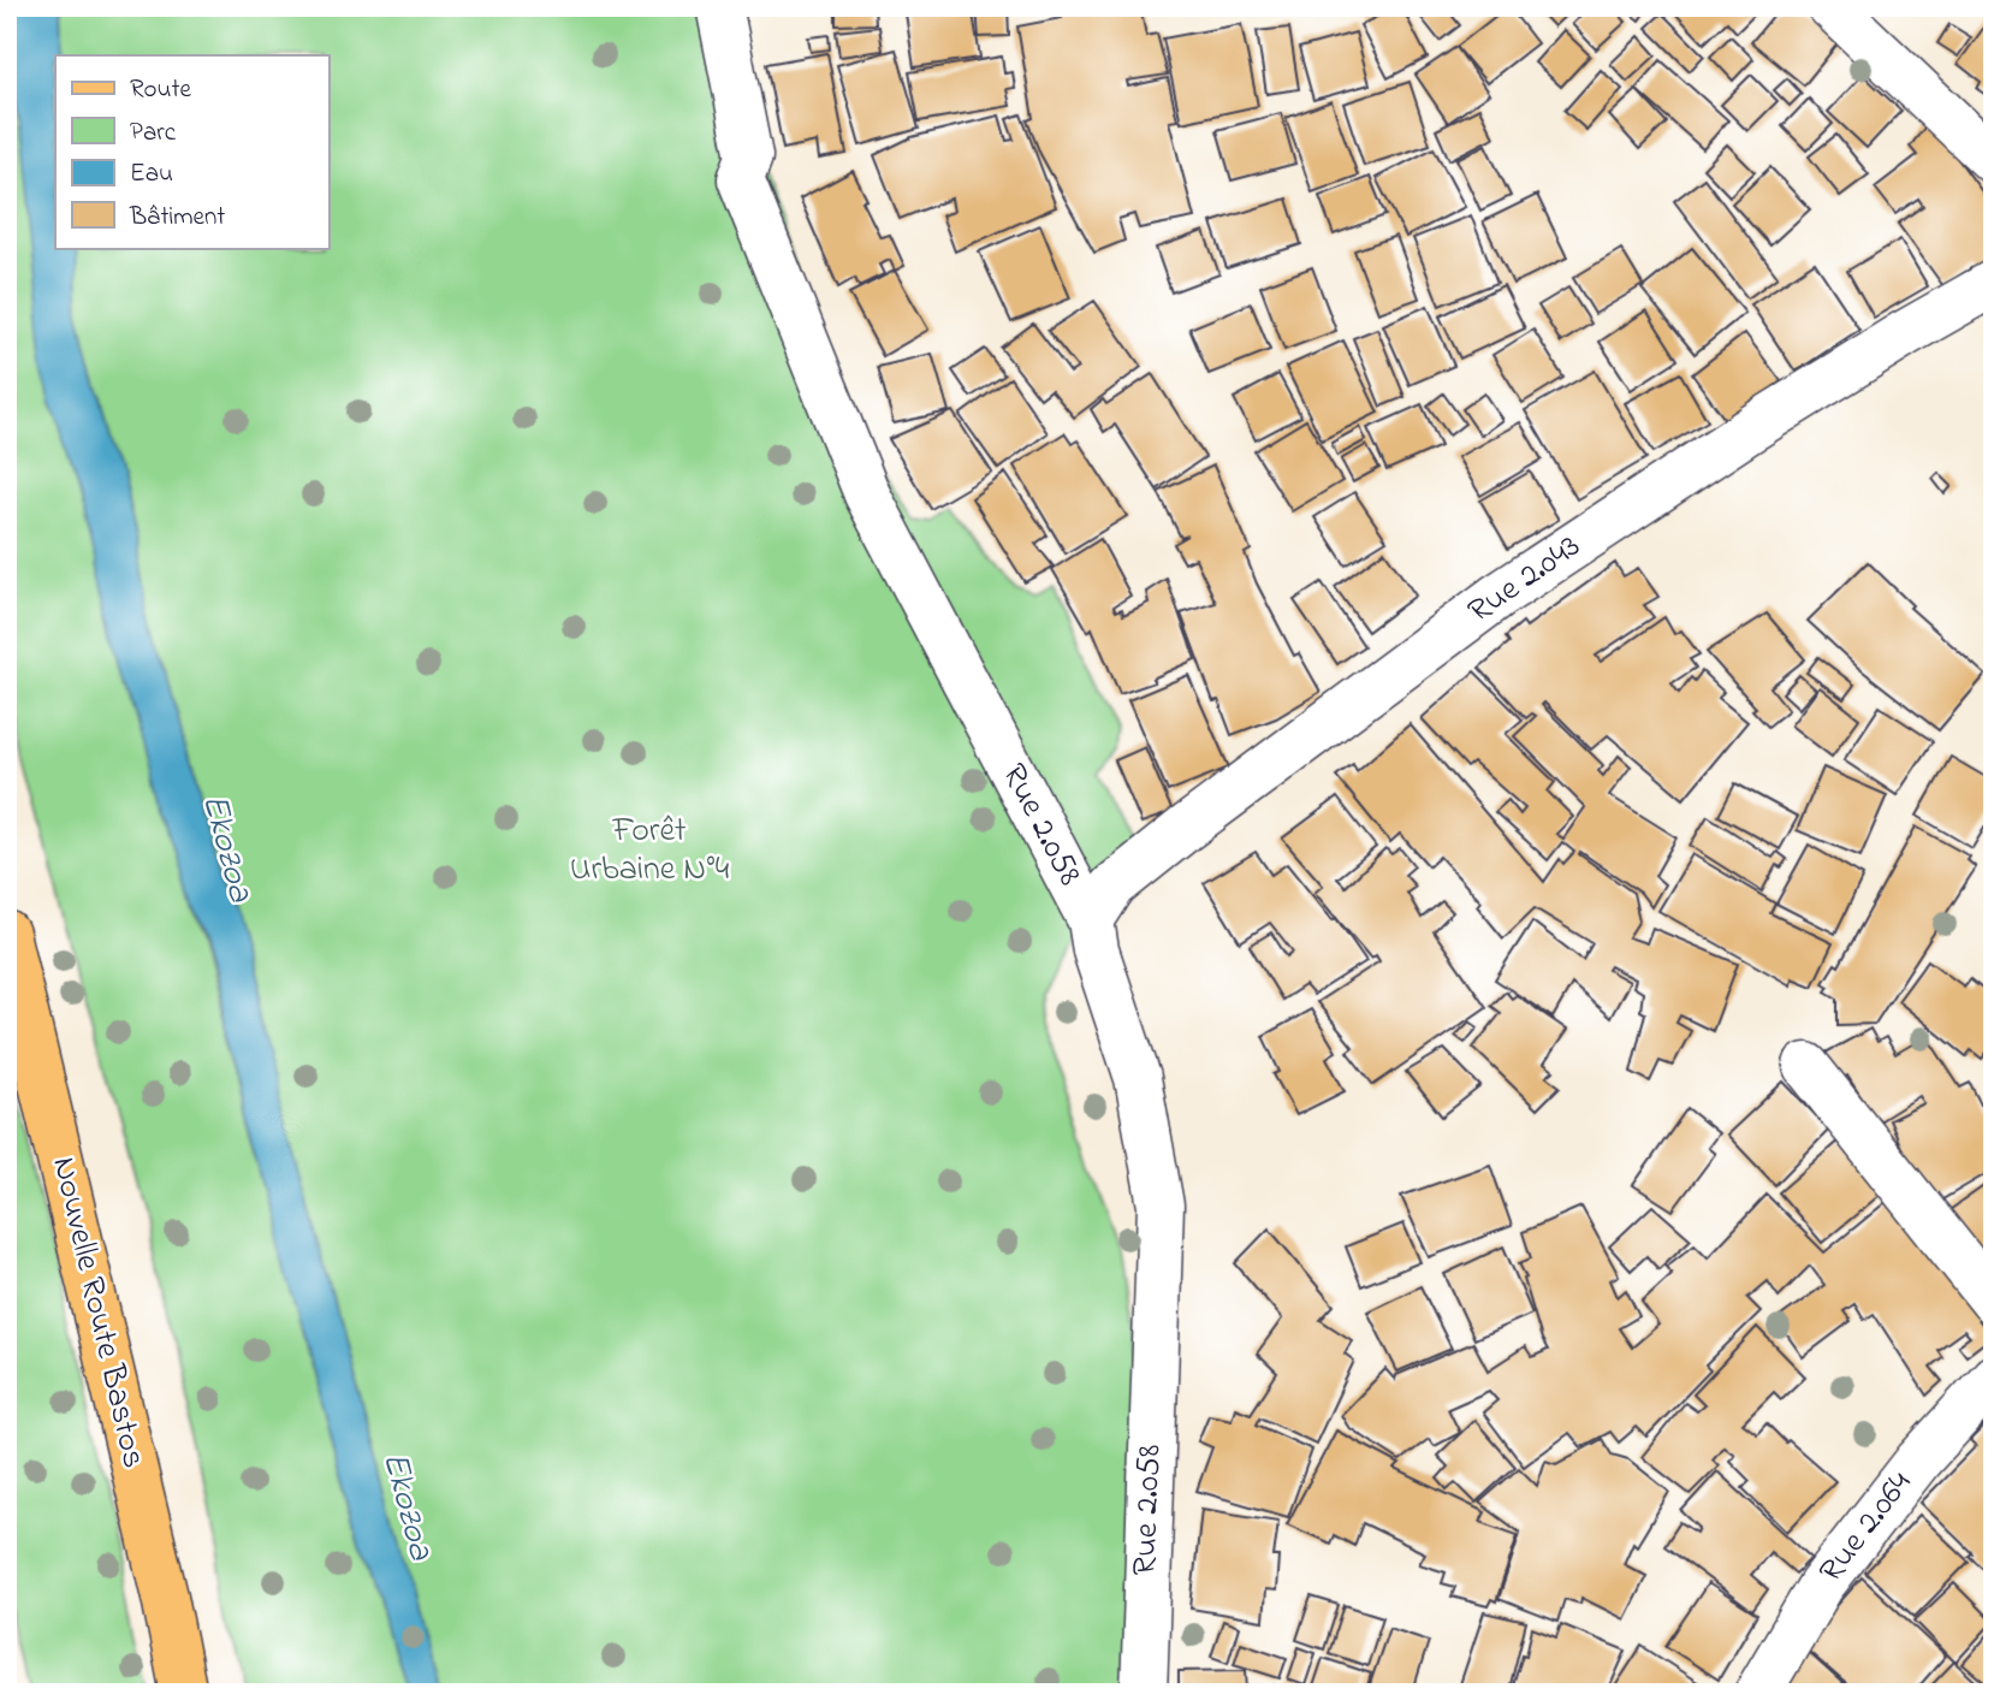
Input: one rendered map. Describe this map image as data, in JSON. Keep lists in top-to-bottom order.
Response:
{
  "streets": {
    "main road": ["Nouvelle Route Bastos"],
    "street": ["Rue 2.043", "Rue 2.058", "Rue 2.064"]
  },
  "crossings": [
    ["Rue 2.043", "Rue 2.058"]
  ],
  "water": ["Ekozoa"],
  "parks": ["Forêt Urbaine N°4"],
  "legend": [
    "Route",
    "Parc",
    "Eau",
    "Bâtiment"
  ]
}
